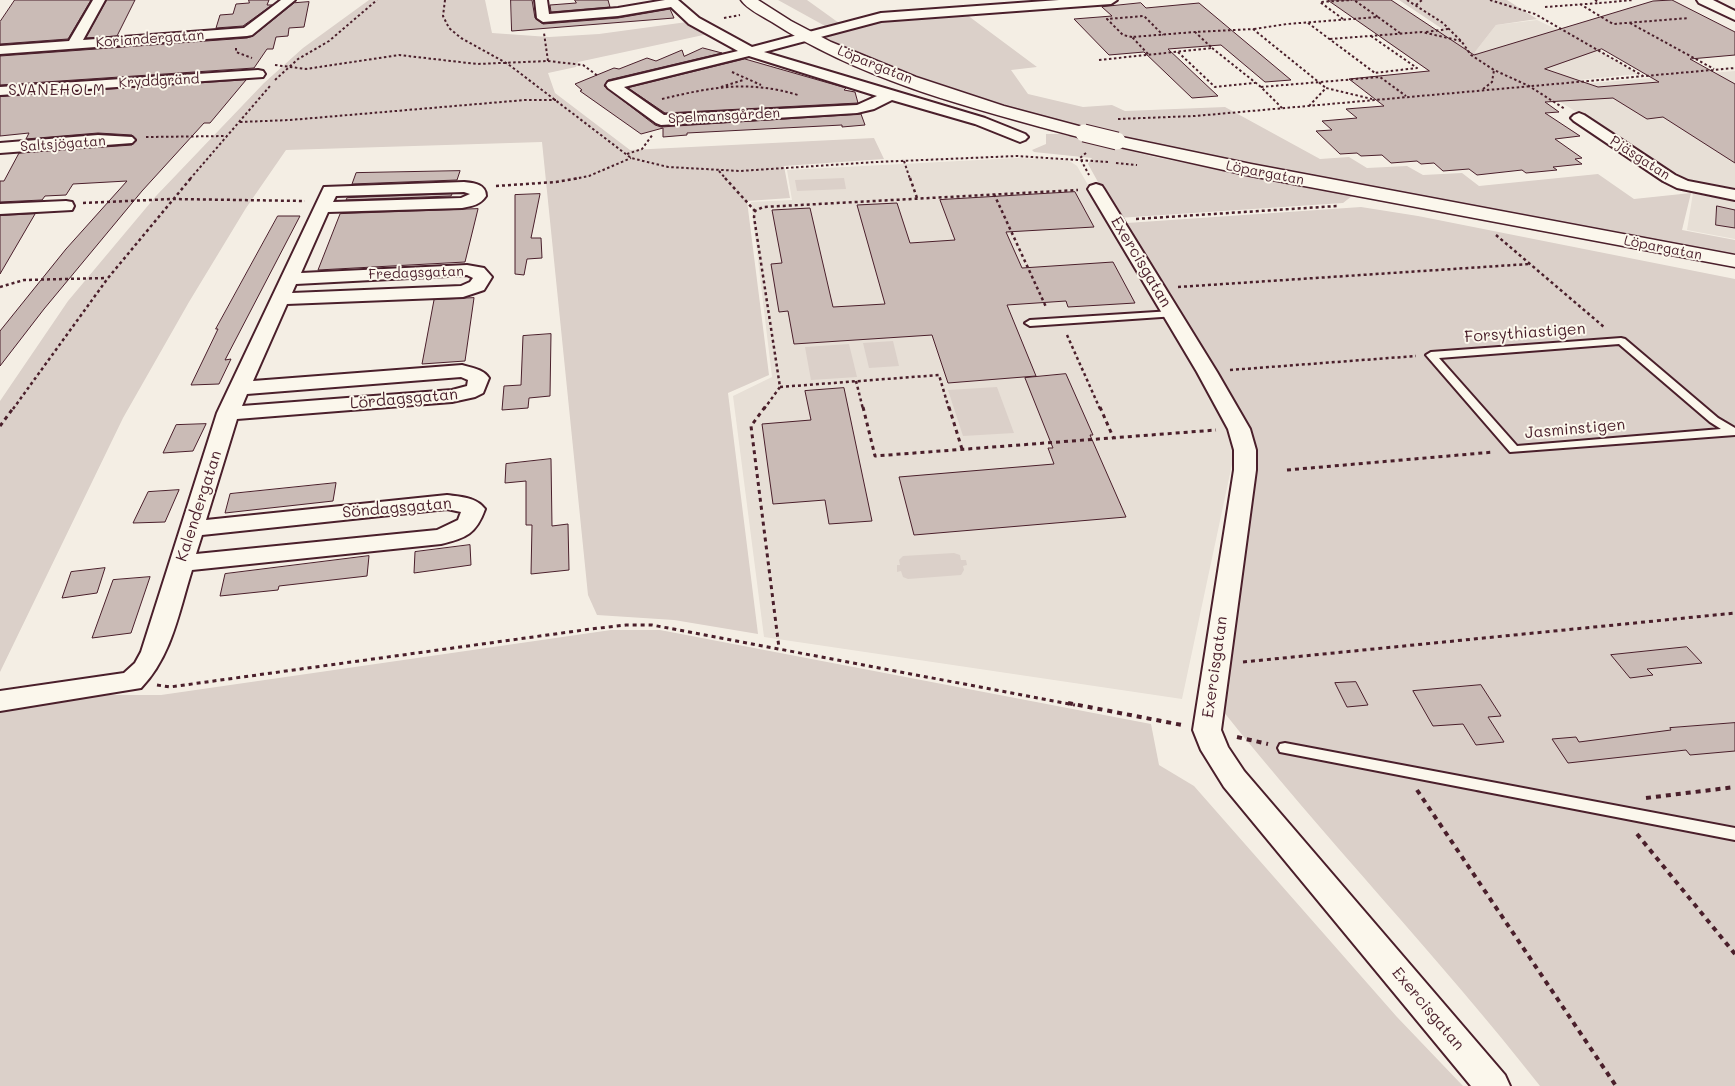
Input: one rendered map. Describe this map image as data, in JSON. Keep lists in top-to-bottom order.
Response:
{
  "streets": {
    "street": [
      "Koriandergatan",
      "Löpargatan",
      "Kryddgränd",
      "Spelmansgården",
      "Saltsjögatan",
      "Pjäsgatan",
      "Exercisgatan",
      "Fredagsgatan",
      "Lördagsgatan",
      "Kalendergatan",
      "Söndagsgatan"
    ],
    "lane": ["Forsythiastigen", "Jasminstigen"]
  },
  "crossings": [
    ["Fredagsgatan", "Kalendergatan"],
    ["Forsythiastigen", "Jasminstigen"],
    ["Lördagsgatan", "Kalendergatan"],
    ["Kalendergatan", "Söndagsgatan"]
  ],
  "districts": ["SVANEHOLM"]
}
